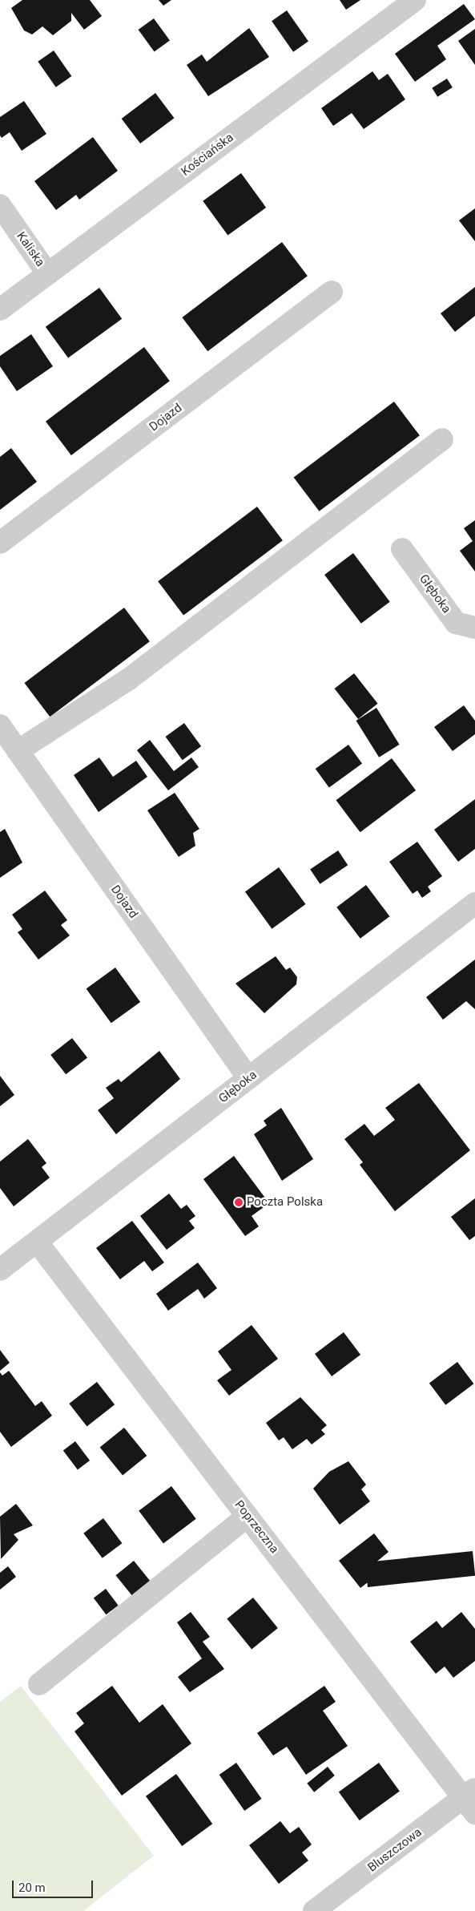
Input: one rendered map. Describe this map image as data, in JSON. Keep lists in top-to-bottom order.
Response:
{
  "streets": {
    "street": [
      "Kościańska",
      "Kaliska",
      "Dojazd",
      "Głęboka",
      "Poprzeczna",
      "Bluszczowa"
    ]
  },
  "crossings": [
    ["Kościańska", "Kaliska"],
    ["Dojazd", "Głęboka"],
    ["Głęboka", "Poprzeczna"],
    ["Poprzeczna", "Bluszczowa"]
  ],
  "places": ["Poczta Polska"],
  "scale_bar": "20 m"
}
